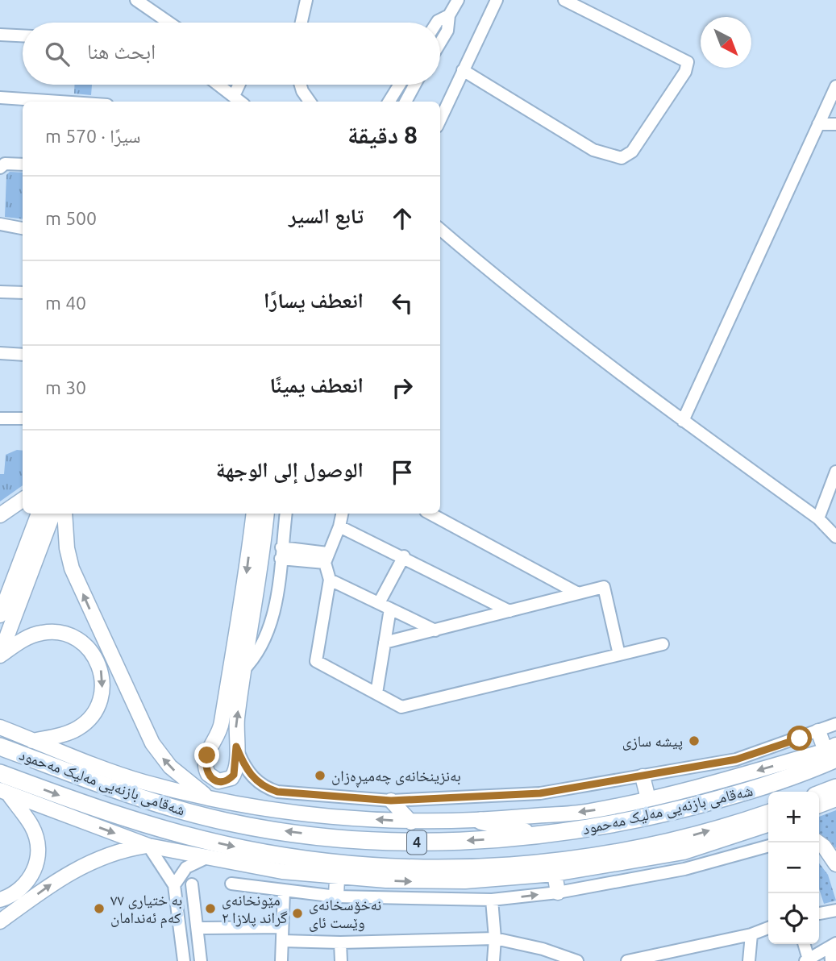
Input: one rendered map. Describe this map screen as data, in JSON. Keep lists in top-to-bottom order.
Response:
{
  "streets": {
    "highway": ["شەقامی بازنەیی مەلیک مەحمود", "4"]
  },
  "places": [
    "پیشه سازی",
    "بەنزینخانەی چەمیڕەزان",
    "بە ختیاری ٧٧ کەم ئەندامان",
    "مێونخانەی گراند پلازا ٢",
    "نەخۆسخانەی وێست ئای"
  ],
  "north": "bottom right",
  "page": {
    "search": "ابحث هنا",
    "heading": ["8 دقيقة", "سيرًا · 570 m"],
    "list": [
      ["تابع السير", "500 m"],
      ["انعطف يسارًا", "40 m"],
      ["انعطف يمينًا", "30 m"],
      "الوصول إلى الوجهة"
    ],
    "map_buttons": ["+", "−"]
  }
}
